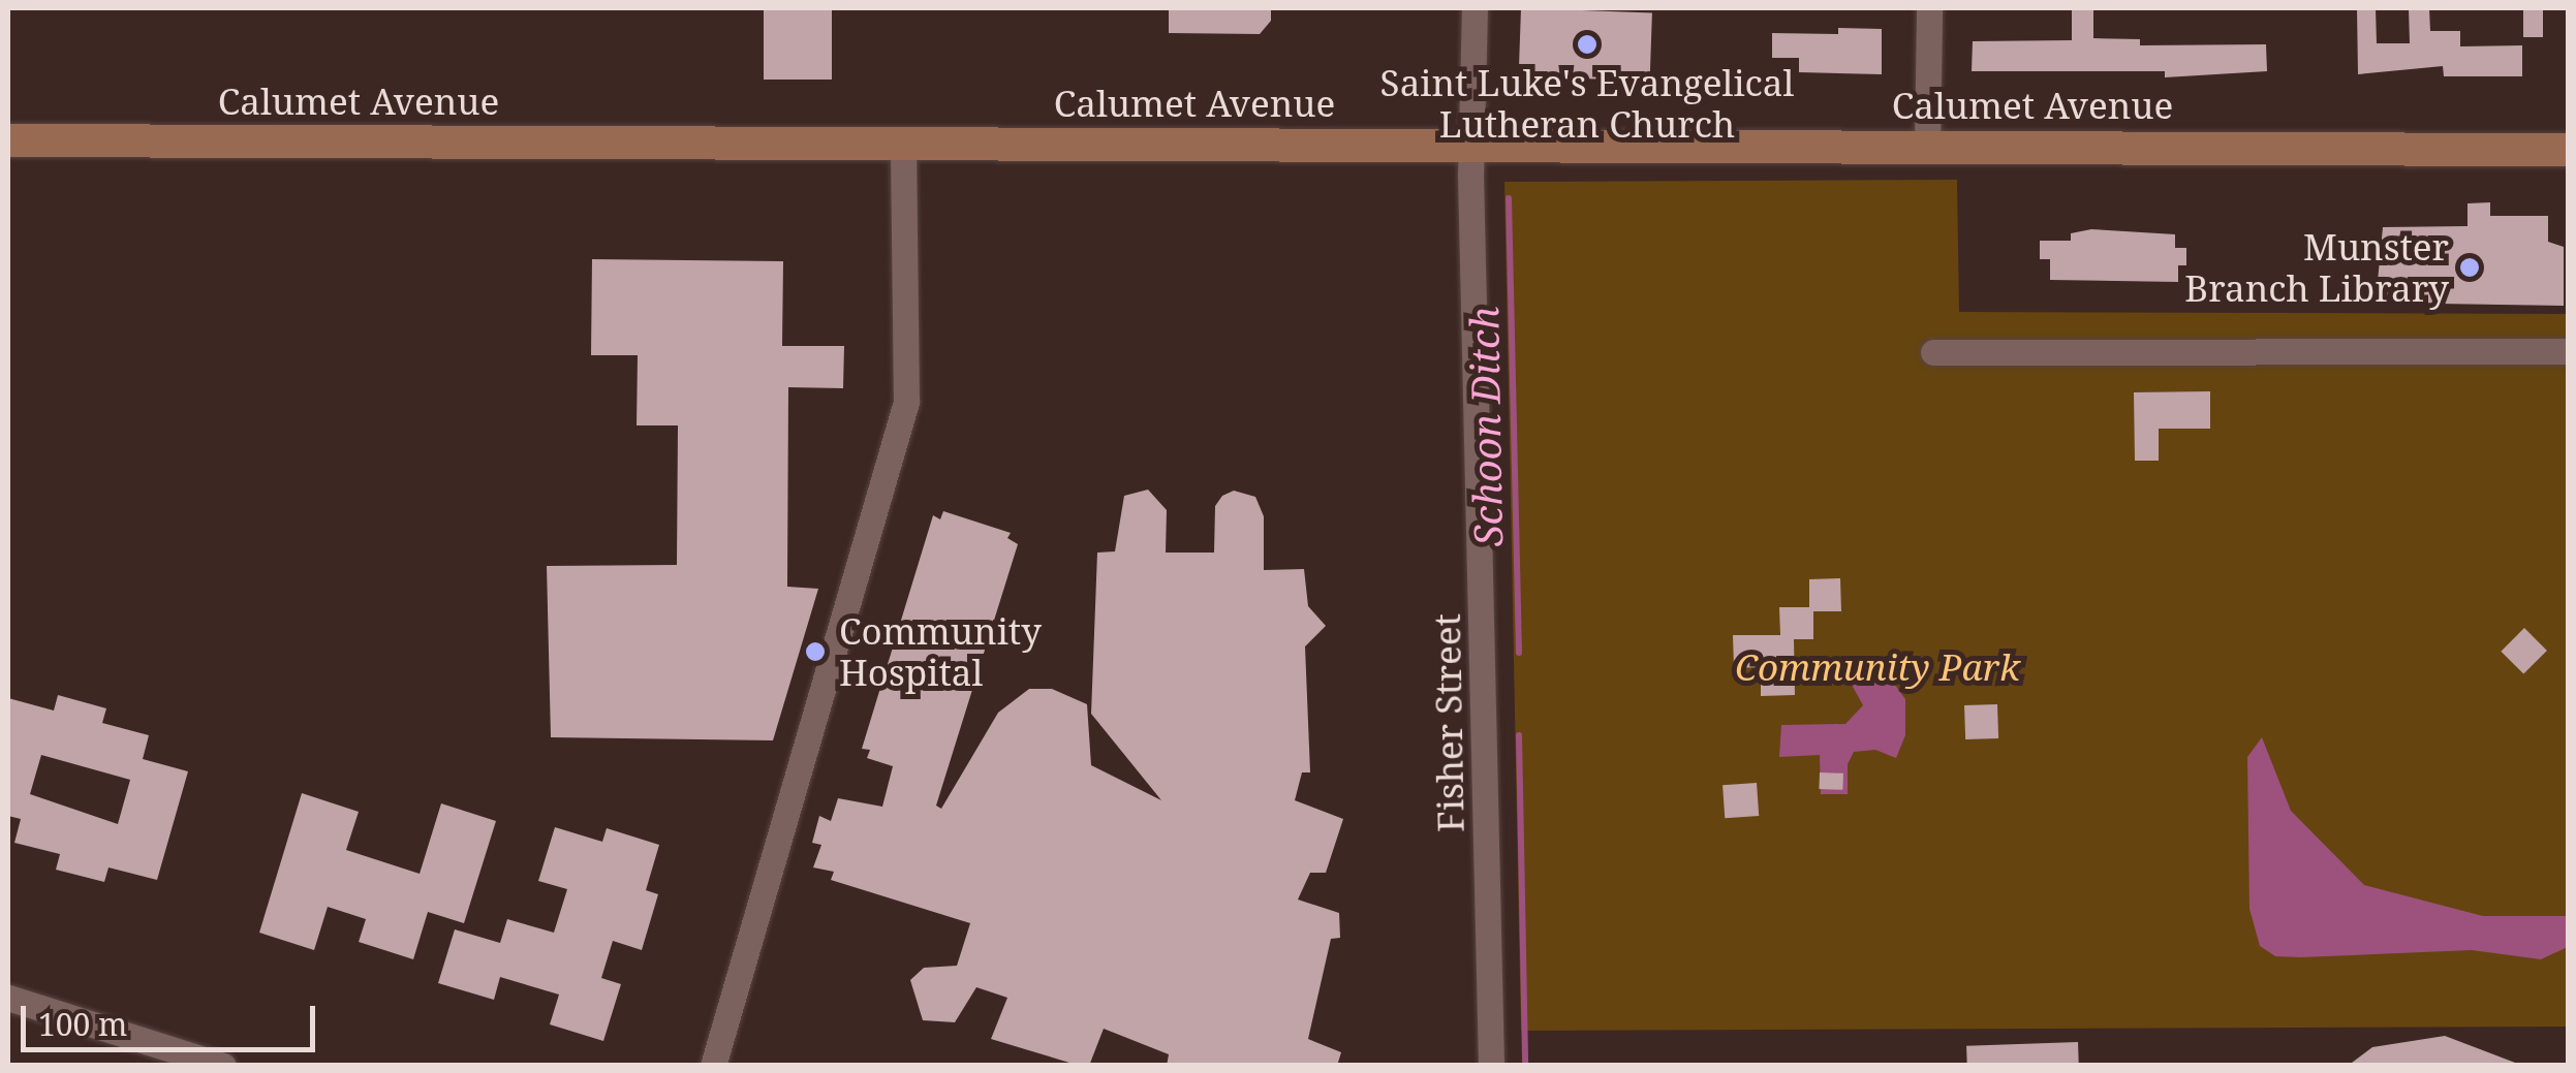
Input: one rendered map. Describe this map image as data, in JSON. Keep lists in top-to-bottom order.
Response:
{
  "streets": {
    "main road": ["Calumet Avenue"],
    "street": ["Fisher Street"]
  },
  "crossings": [
    ["Calumet Avenue", "Fisher Street"]
  ],
  "water": ["Schoon Ditch"],
  "parks": ["Community Park"],
  "places": ["Saint Luke's Evangelical Lutheran Church", "Munster Branch Library", "Community Hospital"],
  "scale_bar": "100 m"
}
